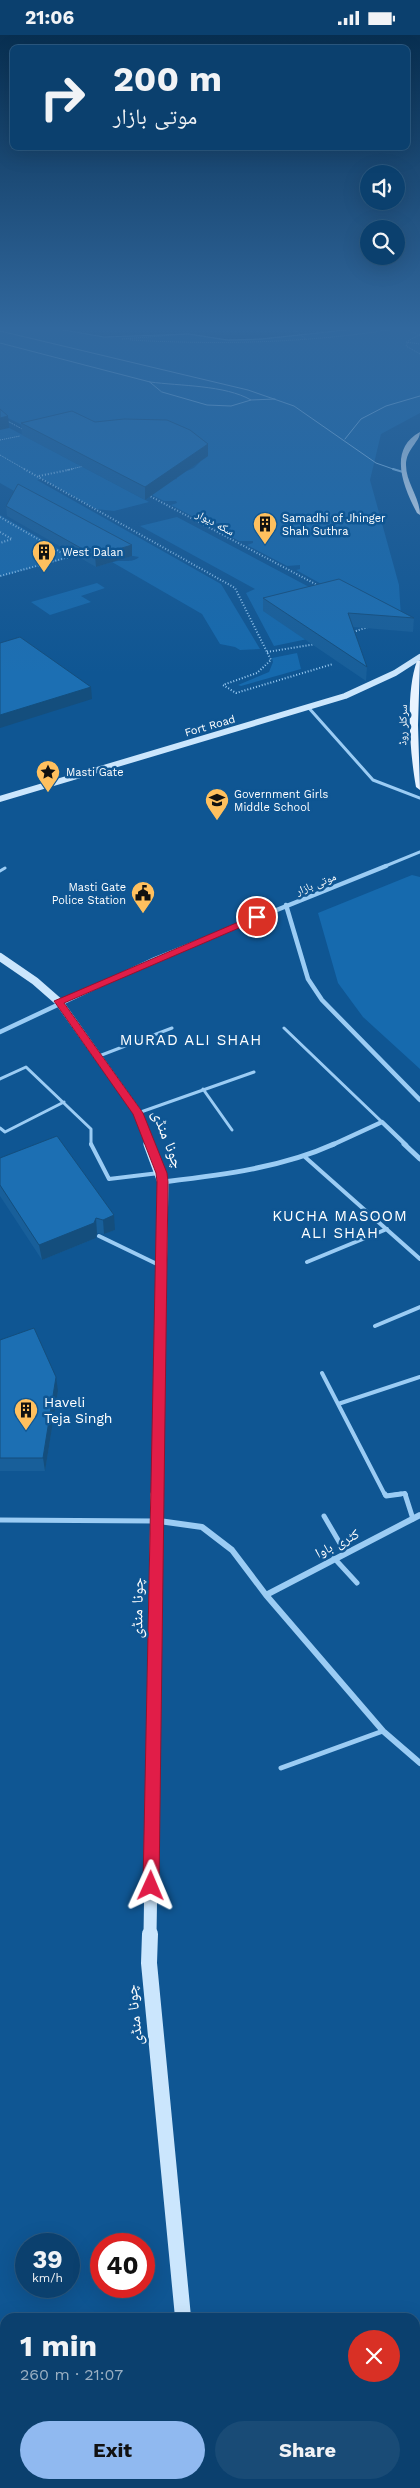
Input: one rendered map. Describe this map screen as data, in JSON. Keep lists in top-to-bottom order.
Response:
{
  "streets": {
    "main road": ["سرکلر روڈ"],
    "street": [
      "Fort Road",
      "موتی بازار",
      "چونا منڈی",
      "کٹری باوا"
    ],
    "path": ["سکه دیوار"]
  },
  "crossings": [
    ["موتی بازار", "چونا منڈی"]
  ],
  "districts": ["MURAD ALI SHAH", "KUCHA MASOOM ALI SHAH"],
  "places": {
    "building": ["Samadhi of Jhinger Shah Suthra", "West Dalan", "Haveli Teja Singh"],
    "place": ["Masti Gate"],
    "school or university": ["Government Girls Middle School"],
    "public building": ["Masti Gate Police Station"]
  },
  "page": {
    "status": "21:06",
    "turn": ["200 m", "موتی بازار"],
    "speed": "39 km/h",
    "limit": "40",
    "heading": ["1 min", "260 m · 21:07"],
    "buttons": ["Exit", "Share"]
  }
}
